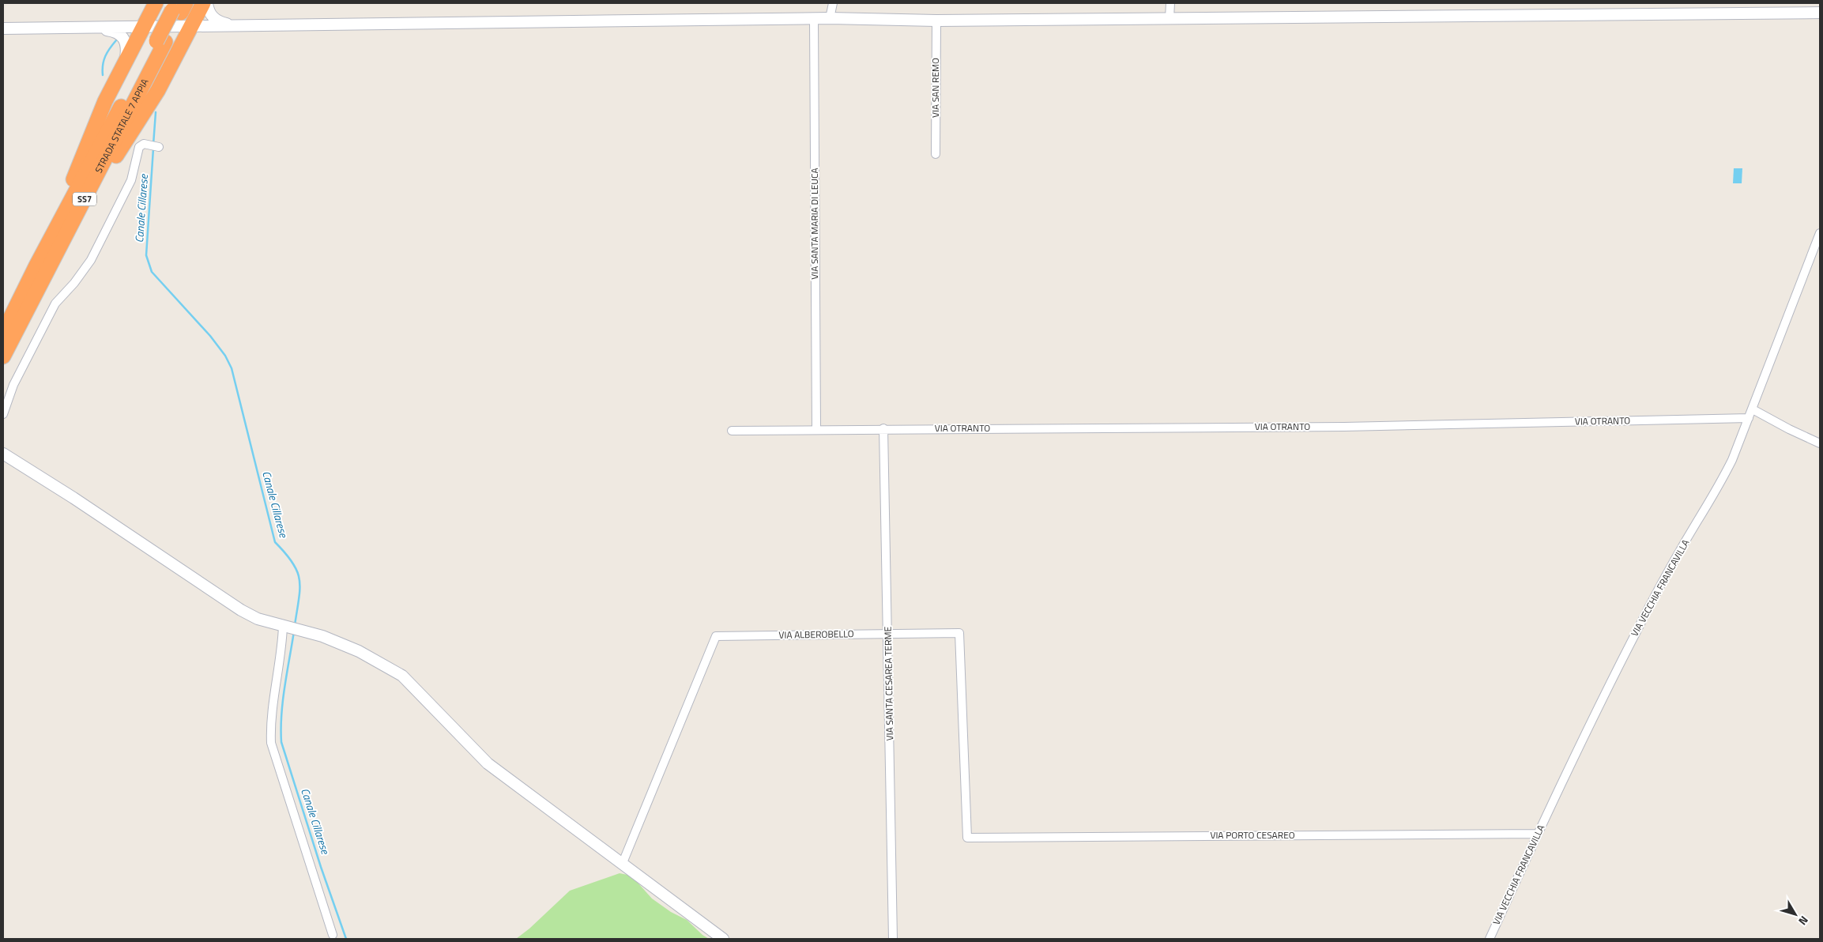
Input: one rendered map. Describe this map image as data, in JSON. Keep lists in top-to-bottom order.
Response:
{
  "streets": {
    "highway": ["STRADA STATALE 7 APPIA", "SS7"],
    "street": [
      "VIA SAN REMO",
      "VIA SANTA MARIA DI LEUCA",
      "VIA OTRANTO",
      "VIA VECCHIA FRANCAVILLA",
      "VIA ALBEROBELLO",
      "VIA SANTA CESAREA TERME",
      "VIA PORTO CESAREO"
    ]
  },
  "crossings": [
    ["VIA SANTA MARIA DI LEUCA", "VIA OTRANTO"],
    ["VIA OTRANTO", "VIA VECCHIA FRANCAVILLA"],
    ["VIA OTRANTO", "VIA SANTA CESAREA TERME"],
    ["VIA VECCHIA FRANCAVILLA", "VIA PORTO CESAREO"],
    ["VIA ALBEROBELLO", "VIA SANTA CESAREA TERME"],
    ["VIA ALBEROBELLO", "VIA PORTO CESAREO"]
  ],
  "water": ["Canale Cillarese"],
  "north": "bottom right"
}
